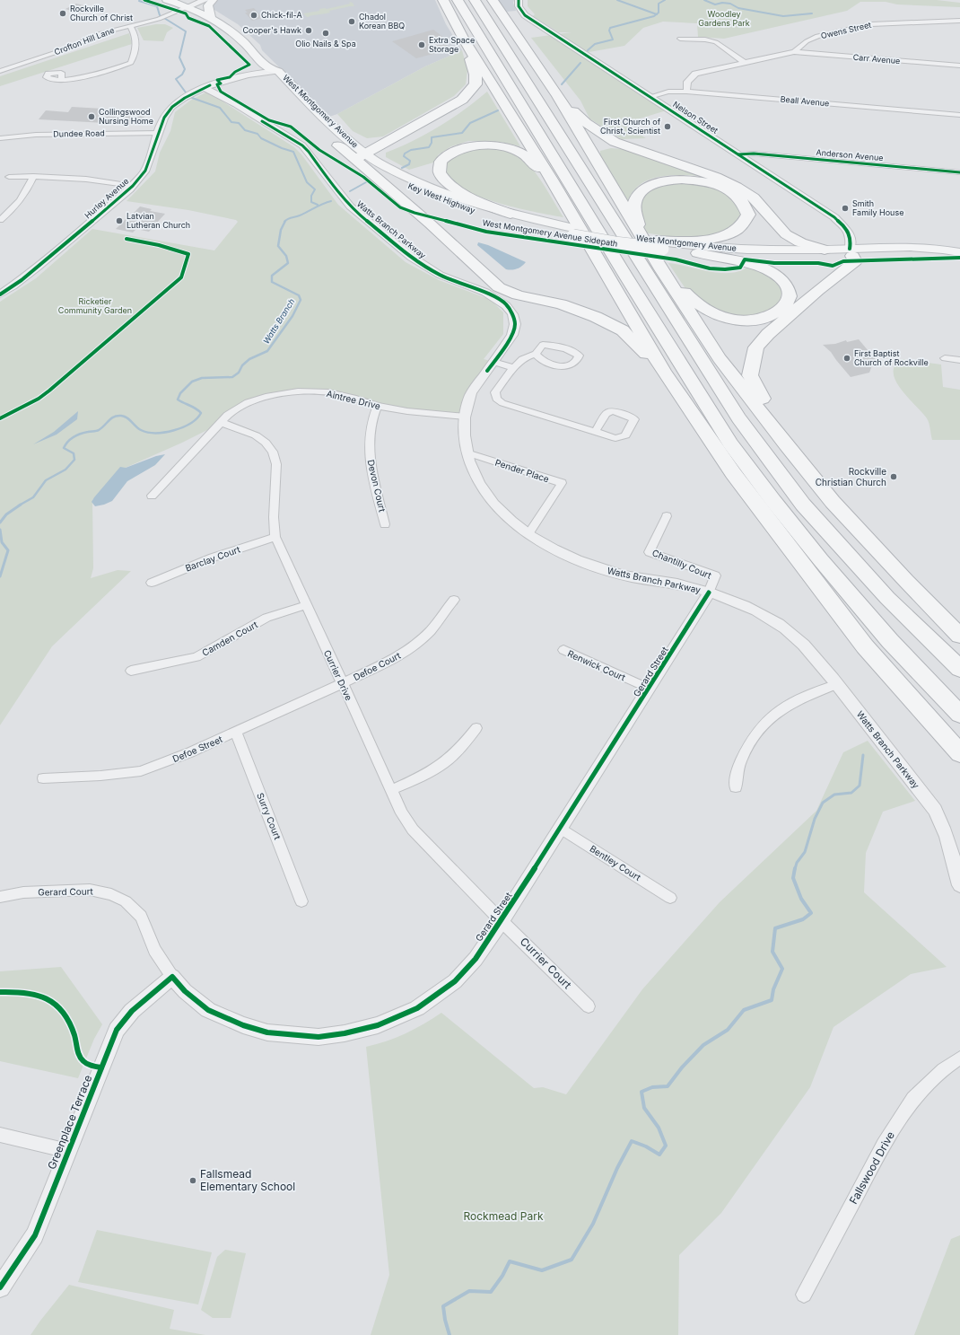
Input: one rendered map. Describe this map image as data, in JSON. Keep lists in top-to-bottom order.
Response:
{
  "streets": {
    "main road": ["West Montgomery Avenue", "Key West Highway"],
    "street": [
      "Owens Street",
      "Crofton Hill Lane",
      "Carr Avenue",
      "Beall Avenue",
      "Nelson Street",
      "Dundee Road",
      "Anderson Avenue",
      "Hurley Avenue",
      "Watts Branch Parkway",
      "Aintree Drive",
      "Pender Place",
      "Devon Court",
      "Barclay Court",
      "Chantilly Court",
      "Camden Court",
      "Renwick Court",
      "Defoe Court",
      "Gerard Street",
      "Currier Drive",
      "Defoe Street",
      "Surry Court",
      "Bentley Court",
      "Gerard Court",
      "Currier Court",
      "Greenplace Terrace",
      "Fallswood Drive"
    ],
    "cycle path": ["West Montgomery Avenue Sidepath"]
  },
  "crossings": [
    ["Owens Street", "Carr Avenue"],
    ["Owens Street", "Beall Avenue"],
    ["Crofton Hill Lane", "West Montgomery Avenue"],
    ["Beall Avenue", "Nelson Street"],
    ["West Montgomery Avenue", "Nelson Street"],
    ["West Montgomery Avenue", "Hurley Avenue"],
    ["West Montgomery Avenue", "Key West Highway"],
    ["Nelson Street", "Anderson Avenue"],
    ["Dundee Road", "Hurley Avenue"],
    ["Hurley Avenue", "Watts Branch Parkway"],
    ["Watts Branch Parkway", "Aintree Drive"],
    ["Watts Branch Parkway", "Pender Place"],
    ["Watts Branch Parkway", "Chantilly Court"],
    ["Watts Branch Parkway", "Gerard Street"],
    ["Aintree Drive", "Devon Court"],
    ["Aintree Drive", "Currier Drive"],
    ["Barclay Court", "Currier Drive"],
    ["Chantilly Court", "Gerard Street"],
    ["Camden Court", "Currier Drive"],
    ["Renwick Court", "Gerard Street"],
    ["Defoe Court", "Currier Drive"],
    ["Defoe Court", "Defoe Street"],
    ["Gerard Street", "Currier Drive"],
    ["Gerard Street", "Bentley Court"],
    ["Gerard Street", "Gerard Court"],
    ["Gerard Street", "Currier Court"],
    ["Gerard Street", "Greenplace Terrace"],
    ["Currier Drive", "Defoe Street"],
    ["Currier Drive", "Currier Court"],
    ["Defoe Street", "Surry Court"],
    ["Gerard Court", "Greenplace Terrace"]
  ],
  "water": ["Watts Branch"],
  "parks": ["Woodley Gardens Park", "Ricketier Community Garden", "Rockmead Park"],
  "places": [
    "Rockville Church of Christ",
    "Chick-fil-A",
    "Chadol Korean BBQ",
    "Cooper's Hawk",
    "Olio Nails & Spa",
    "Extra Space Storage",
    "Collingswood Nursing Home",
    "First Church of Christ, Scientist",
    "Smith Family House",
    "Latvian Lutheran Church",
    "First Baptist Church of Rockville",
    "Rockville Christian Church",
    "Fallsmead Elementary School"
  ]
}
